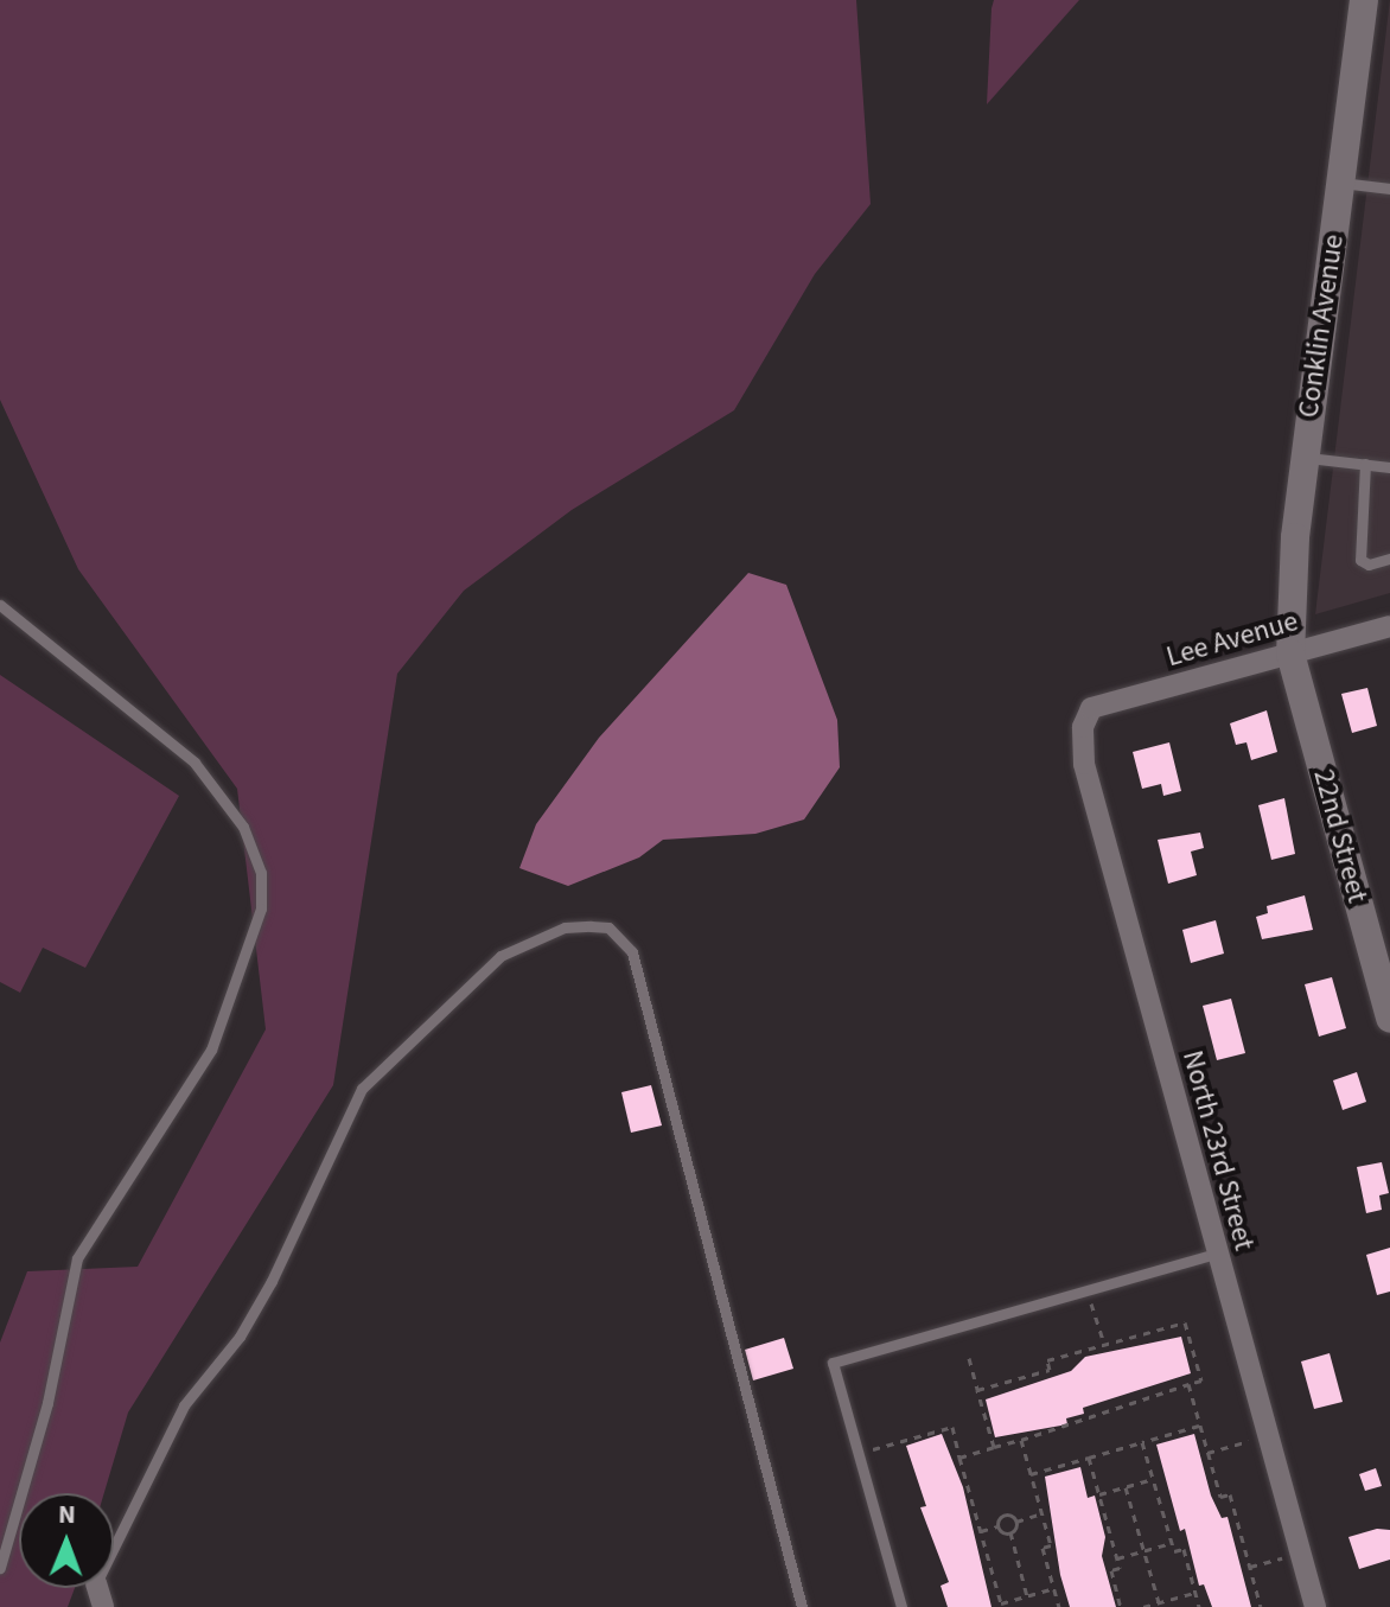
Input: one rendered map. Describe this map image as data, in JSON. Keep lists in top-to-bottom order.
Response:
{
  "streets": {
    "street": [
      "Conklin Avenue",
      "Lee Avenue",
      "22nd Street",
      "North 23rd Street"
    ]
  },
  "crossings": [
    ["Conklin Avenue", "Lee Avenue"],
    ["Conklin Avenue", "22nd Street"],
    ["Lee Avenue", "22nd Street"],
    ["Lee Avenue", "North 23rd Street"]
  ],
  "north": "top"
}
